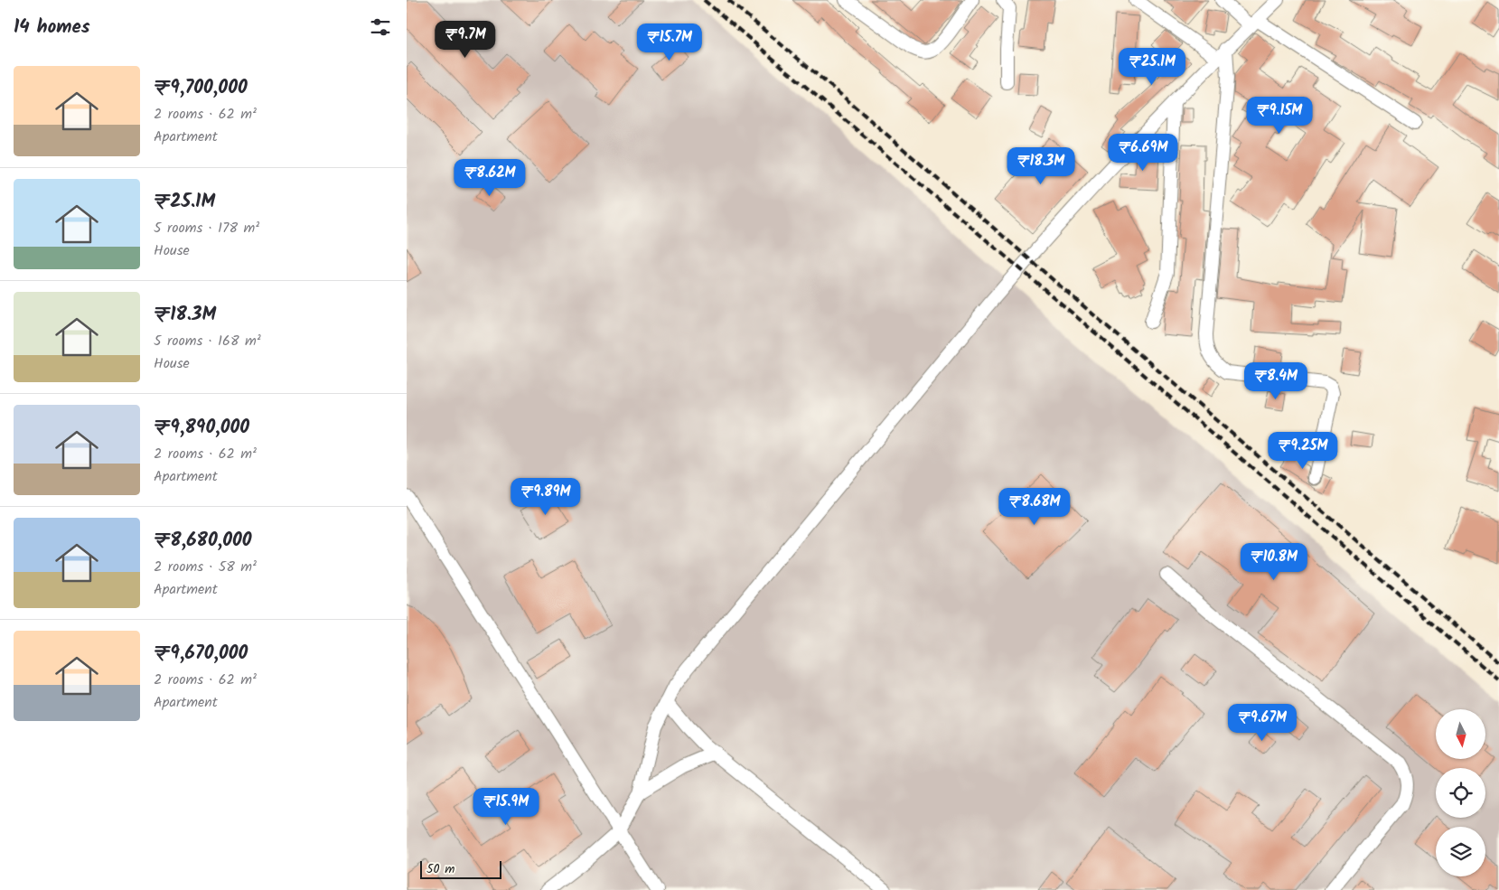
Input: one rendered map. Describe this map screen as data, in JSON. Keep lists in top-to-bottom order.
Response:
{
  "scale_bar": "50 m",
  "north": "bottom",
  "page": {
    "heading": "14 homes",
    "price": [
      "₹9.7M",
      "₹15.7M",
      "₹25.1M",
      "₹9.15M",
      "₹6.69M",
      "₹18.3M",
      "₹8.62M",
      "₹8.4M",
      "₹9.25M",
      "₹9.89M",
      "₹8.68M",
      "₹10.8M",
      "₹9.67M",
      "₹15.9M"
    ],
    "list": [
      {
        "name": "₹9,700,000",
        "note": "2 rooms · 62 m² · Apartment"
      },
      {
        "name": "₹25.1M",
        "note": "5 rooms · 178 m² · House"
      },
      {
        "name": "₹18.3M",
        "note": "5 rooms · 168 m² · House"
      },
      {
        "name": "₹9,890,000",
        "note": "2 rooms · 62 m² · Apartment"
      },
      {
        "name": "₹8,680,000",
        "note": "2 rooms · 58 m² · Apartment"
      },
      {
        "name": "₹9,670,000",
        "note": "2 rooms · 62 m² · Apartment"
      }
    ],
    "scale": "50 m"
  }
}
